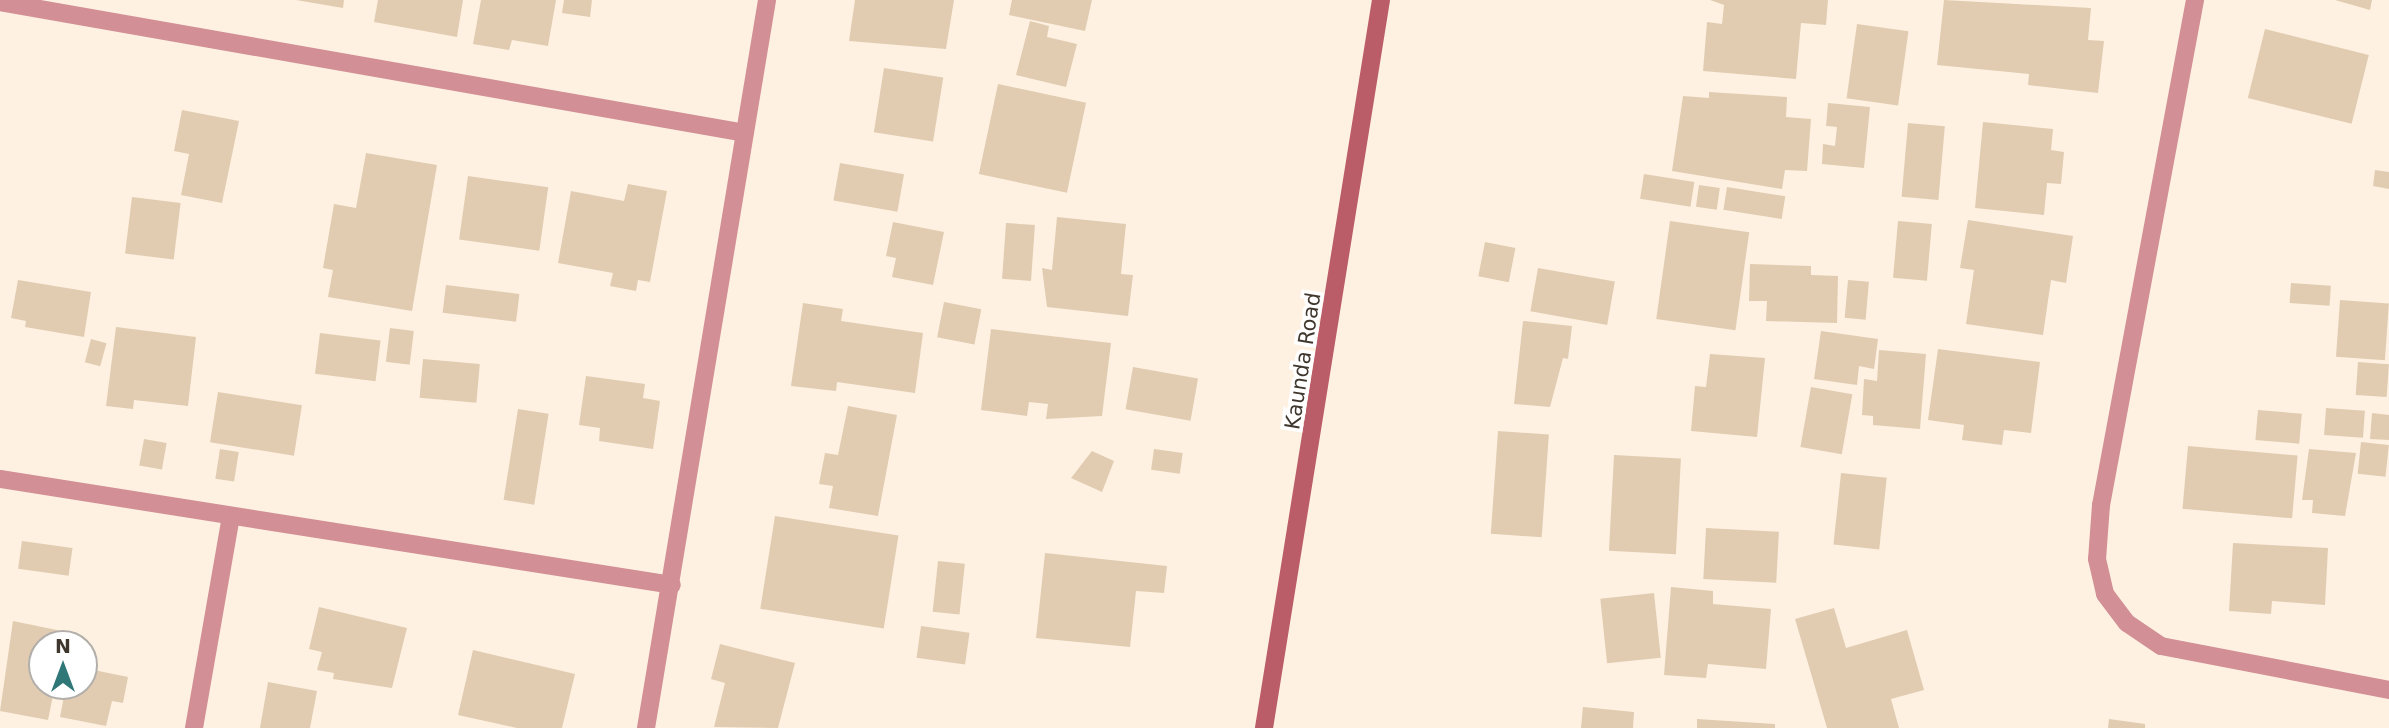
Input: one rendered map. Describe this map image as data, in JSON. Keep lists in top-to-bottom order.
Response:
{
  "streets": {
    "street": ["Kaunda Road"]
  },
  "north": "top"
}
